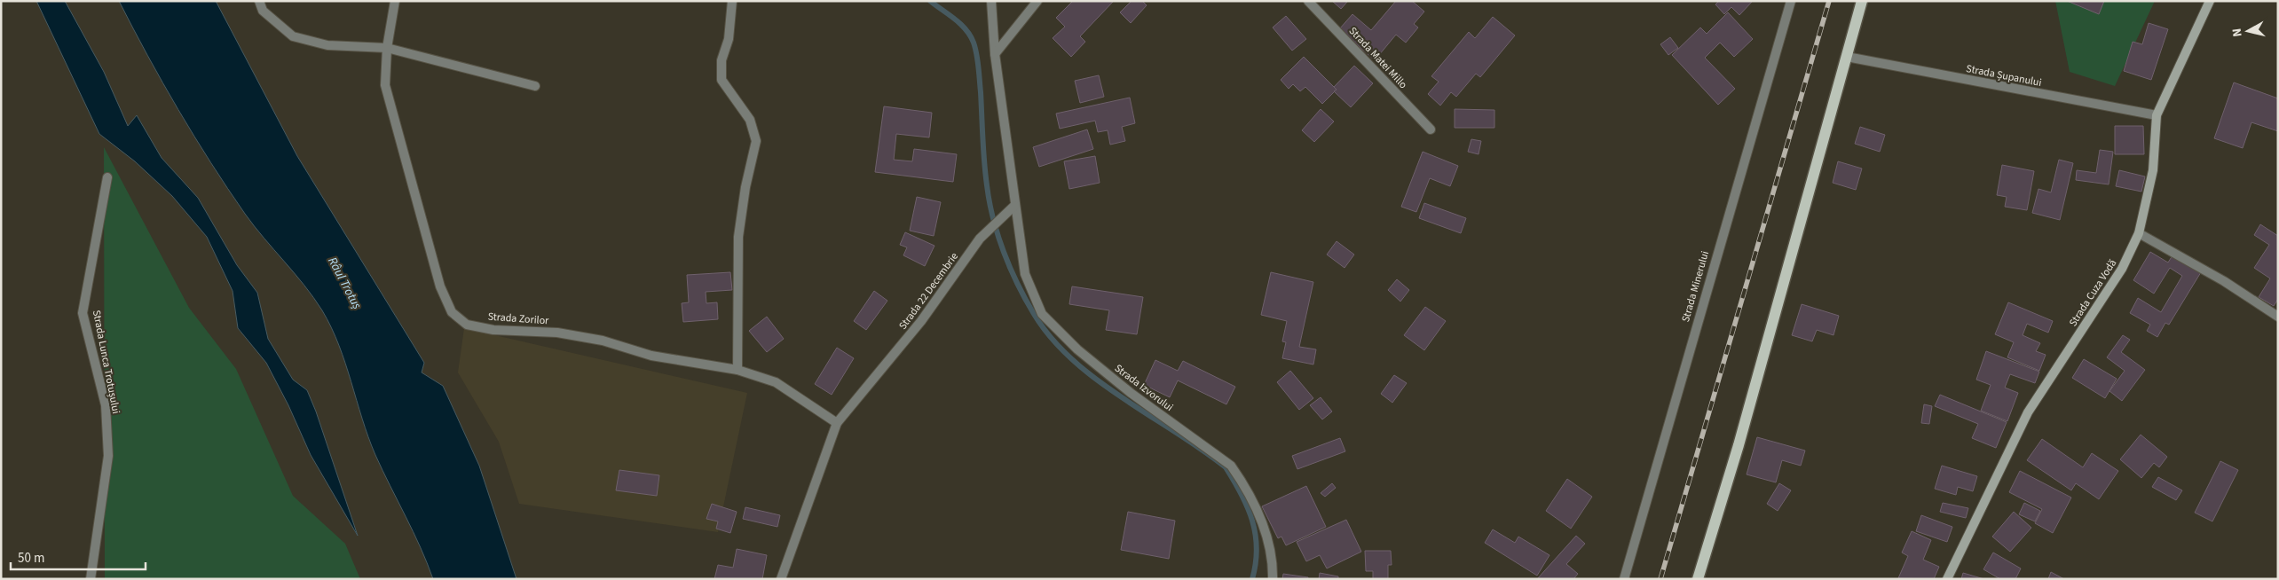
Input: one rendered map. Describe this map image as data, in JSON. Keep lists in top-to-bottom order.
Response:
{
  "streets": {
    "street": [
      "Strada Matei Millo",
      "Strada Șupanului",
      "Strada Minerului",
      "Strada 22 Decembrie",
      "Strada Cuza Vodă",
      "Strada Zorilor",
      "Strada Lunca Trotușului",
      "Strada Izvorului"
    ]
  },
  "crossings": [
    ["Strada Șupanului", "Strada Cuza Vodă"],
    ["Strada 22 Decembrie", "Strada Zorilor"],
    ["Strada 22 Decembrie", "Strada Izvorului"]
  ],
  "water": ["Râul Trotuș"],
  "scale_bar": "50 m",
  "north": "left"
}
